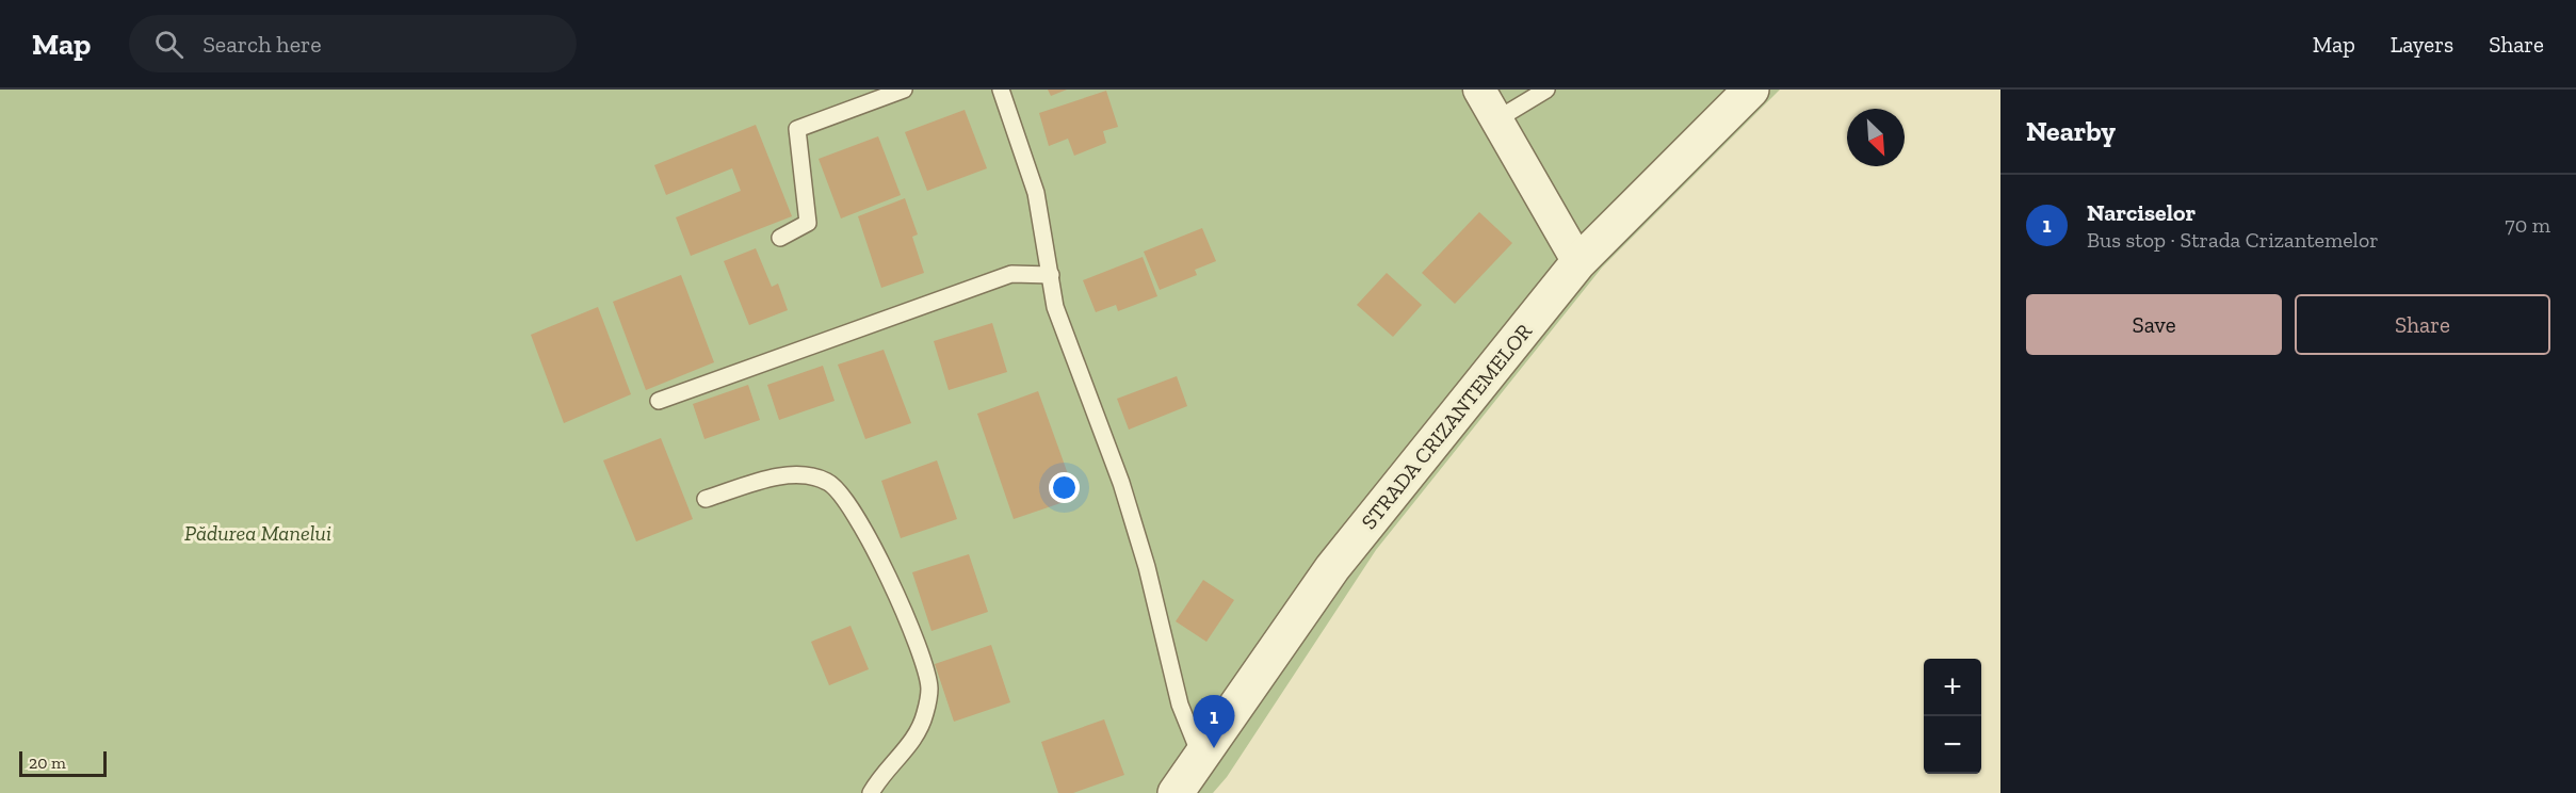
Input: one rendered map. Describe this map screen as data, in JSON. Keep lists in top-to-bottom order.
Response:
{
  "streets": {
    "street": ["STRADA CRIZANTEMELOR"]
  },
  "parks": ["Pădurea Manelui"],
  "scale_bar": "20 m",
  "north": "bottom right",
  "page": {
    "header": "Map",
    "search": "Search here",
    "nav": ["Map", "Layers", "Share"],
    "heading": "Nearby",
    "list": [
      {
        "mark": "1",
        "name": "Narciselor",
        "note": "Bus stop · Strada Crizantemelor",
        "value": "70 m"
      }
    ],
    "buttons": ["Save", "Share"],
    "map_buttons": ["+", "−"],
    "pins": "1",
    "scale": "20 m"
  }
}
